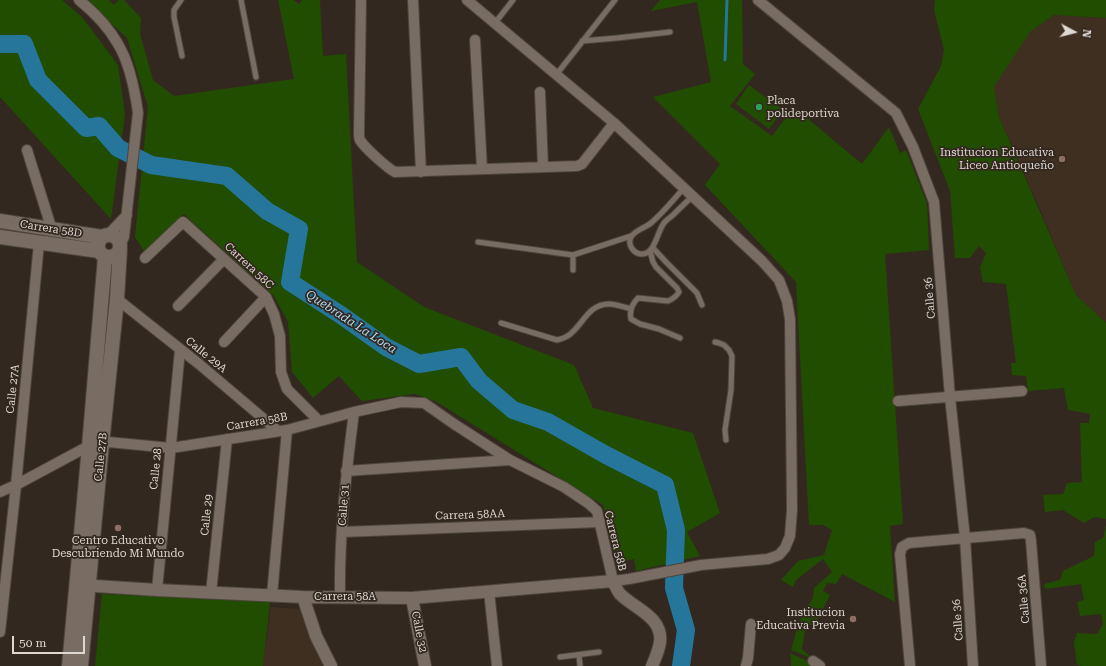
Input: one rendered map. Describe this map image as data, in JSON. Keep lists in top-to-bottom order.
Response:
{
  "streets": {
    "main road": ["Carrera 58D", "Calle 27B"],
    "street": [
      "Carrera 58C",
      "Calle 36",
      "Calle 29A",
      "Calle 27A",
      "Carrera 58B",
      "Calle 28",
      "Calle 31",
      "Calle 29",
      "Carrera 58AA",
      "Carrera 58A",
      "Calle 36A",
      "Calle 32"
    ]
  },
  "crossings": [
    ["Carrera 58D", "Calle 27A"],
    ["Carrera 58D", "Calle 27B"],
    ["Carrera 58C", "Carrera 58B"],
    ["Calle 36", "Calle 36A"],
    ["Calle 29A", "Carrera 58B"],
    ["Calle 29A", "Calle 27B"],
    ["Calle 29A", "Calle 28"],
    ["Calle 27A", "Carrera 58B"],
    ["Carrera 58B", "Calle 27B"],
    ["Carrera 58B", "Calle 28"],
    ["Carrera 58B", "Calle 31"],
    ["Carrera 58B", "Calle 29"],
    ["Carrera 58B", "Carrera 58AA"],
    ["Carrera 58B", "Carrera 58A"],
    ["Calle 27B", "Carrera 58A"],
    ["Calle 28", "Carrera 58A"],
    ["Calle 31", "Carrera 58AA"],
    ["Calle 31", "Carrera 58A"],
    ["Calle 29", "Carrera 58A"],
    ["Carrera 58A", "Calle 32"]
  ],
  "water": ["Quebrada La Loca"],
  "places": [
    "Placa polideportiva",
    "Institucion Educativa Liceo Antioqueño",
    "Centro Educativo Descubriendo Mi Mundo",
    "Institucion Educativa Previa"
  ],
  "scale_bar": "50 m",
  "north": "right"
}
